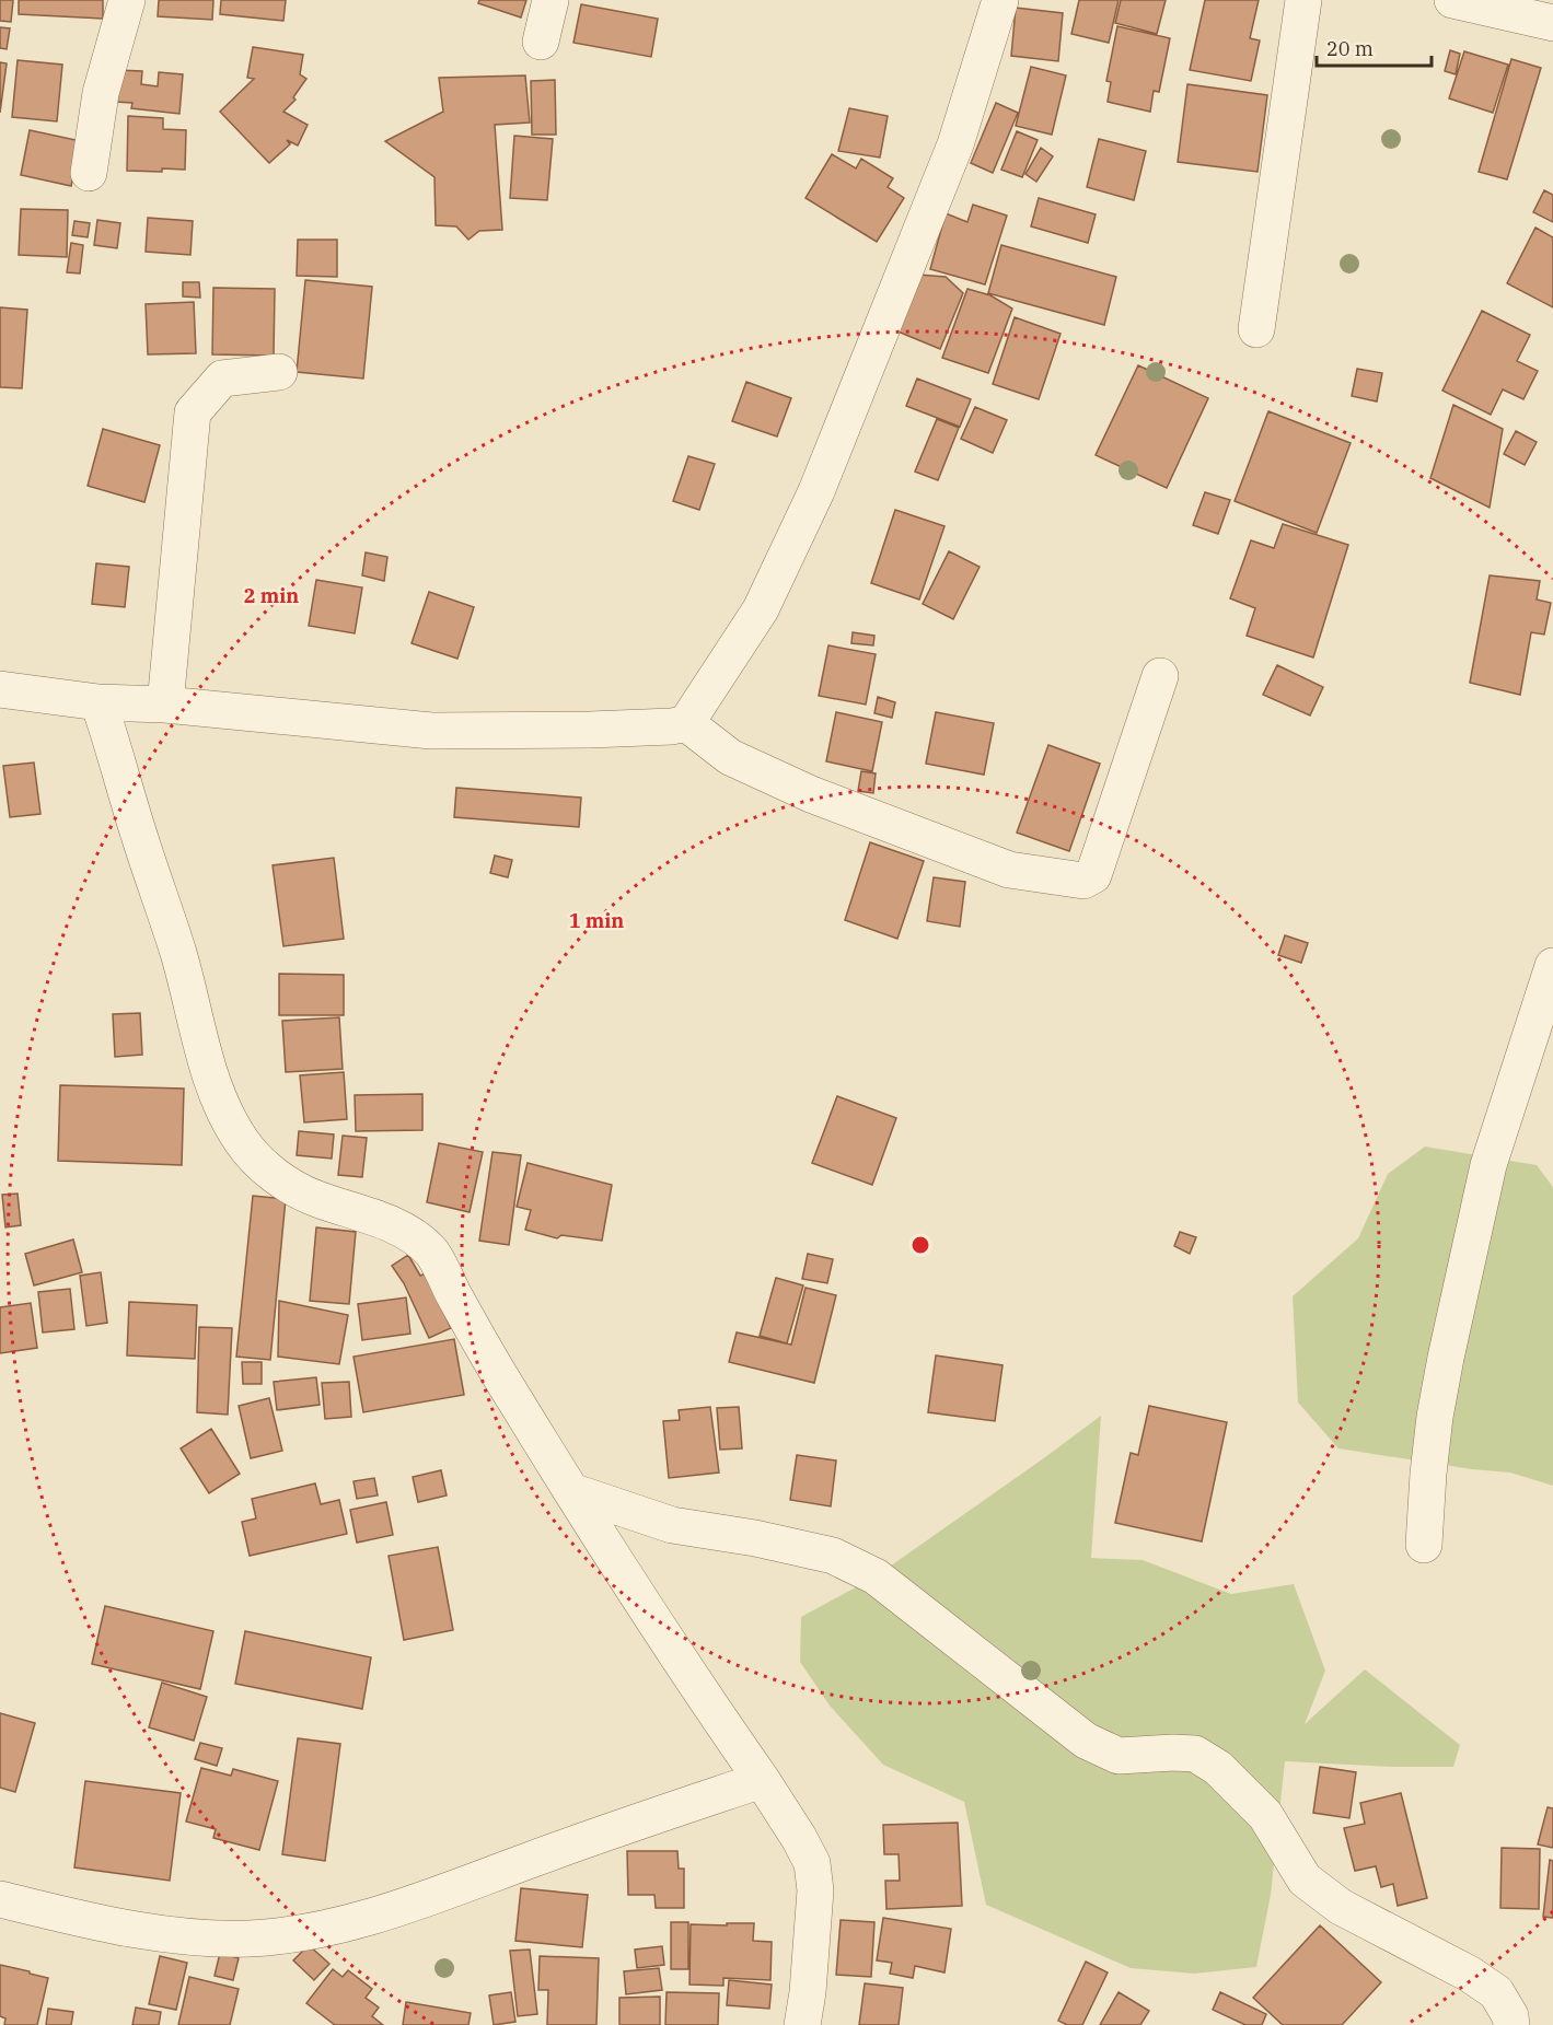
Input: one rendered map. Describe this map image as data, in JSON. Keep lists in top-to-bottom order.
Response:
{
  "scale_bar": "20 m",
  "rings": ["2 min", "1 min"]
}
